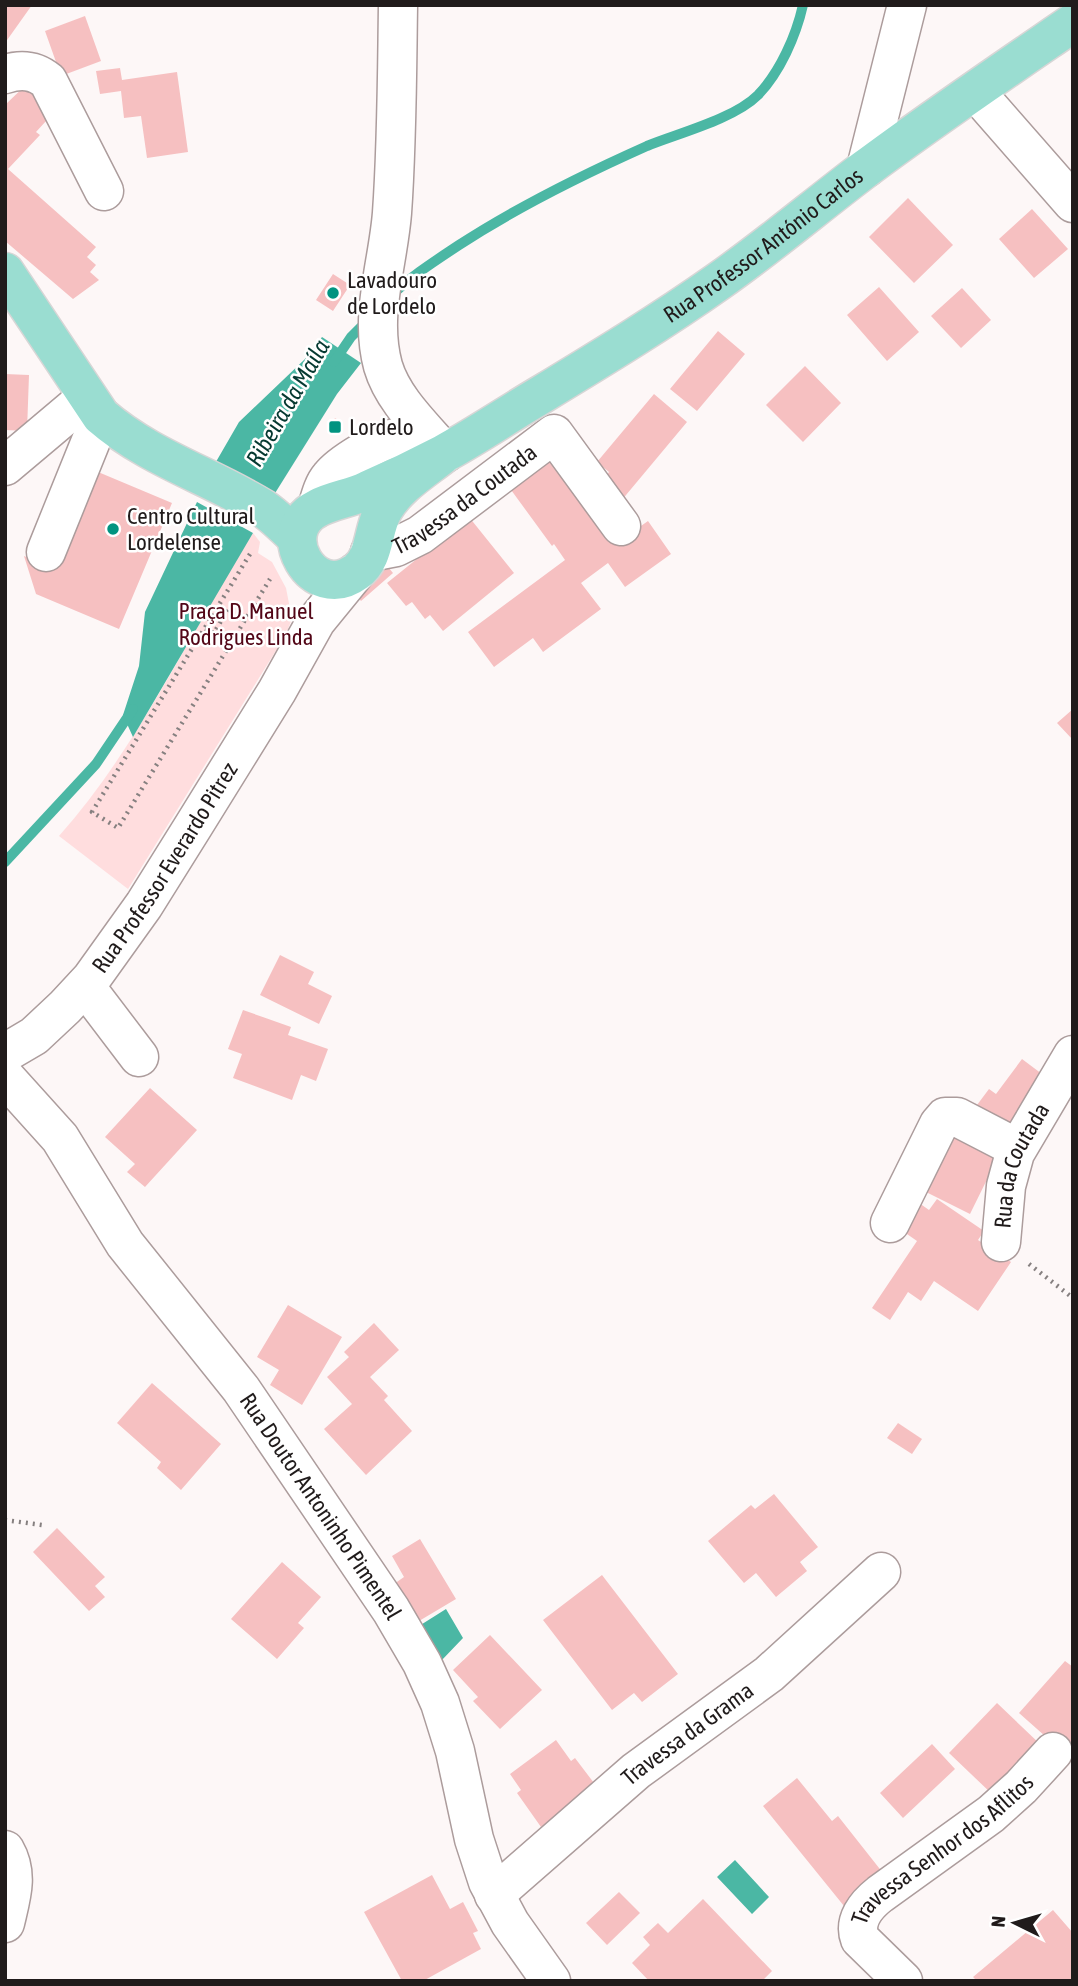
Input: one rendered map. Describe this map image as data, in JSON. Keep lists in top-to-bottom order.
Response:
{
  "streets": {
    "main road": ["Rua Professor António Carlos"],
    "street": [
      "Travessa da Coutada",
      "Rua Professor Everardo Pitrez",
      "Rua da Coutada",
      "Rua Doutor Antoninho Pimentel",
      "Travessa da Grama",
      "Travessa Senhor dos Aflitos"
    ]
  },
  "crossings": [
    ["Rua Doutor Antoninho Pimentel", "Travessa da Grama"]
  ],
  "water": ["Ribeira da Maíla"],
  "parks": ["Praça D. Manuel Rodrigues Linda"],
  "places": {
    "other": ["Lavadouro de Lordelo", "Centro Cultural Lordelense"],
    "transit": ["Lordelo"]
  },
  "north": "left"
}
